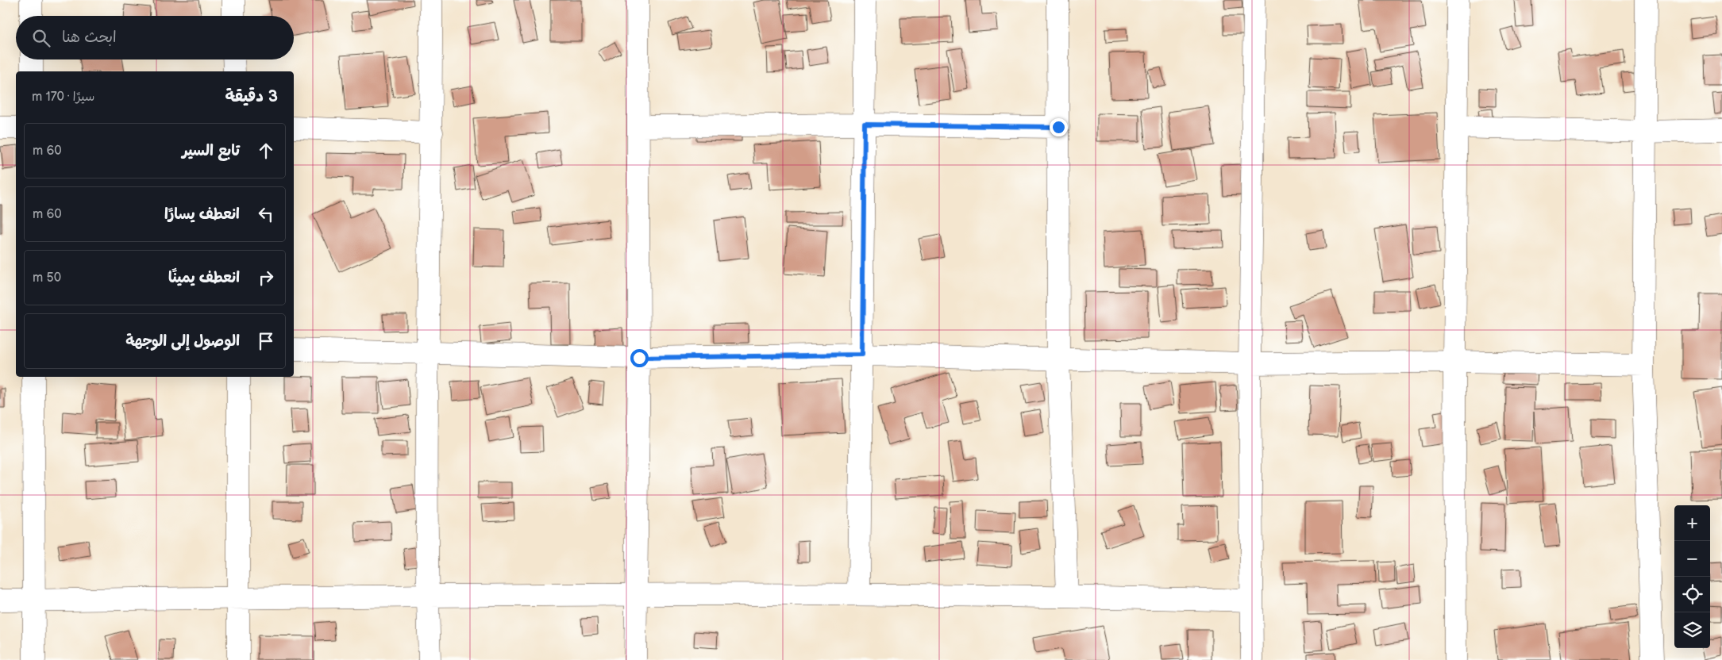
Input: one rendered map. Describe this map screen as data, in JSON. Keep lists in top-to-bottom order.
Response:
{
  "page": {
    "search": "ابحث هنا",
    "heading": ["3 دقيقة", "سيرًا · 170 m"],
    "list": [
      ["تابع السير", "60 m"],
      ["انعطف يسارًا", "60 m"],
      ["انعطف يمينًا", "50 m"],
      "الوصول إلى الوجهة"
    ],
    "map_buttons": ["+", "−"]
  }
}
